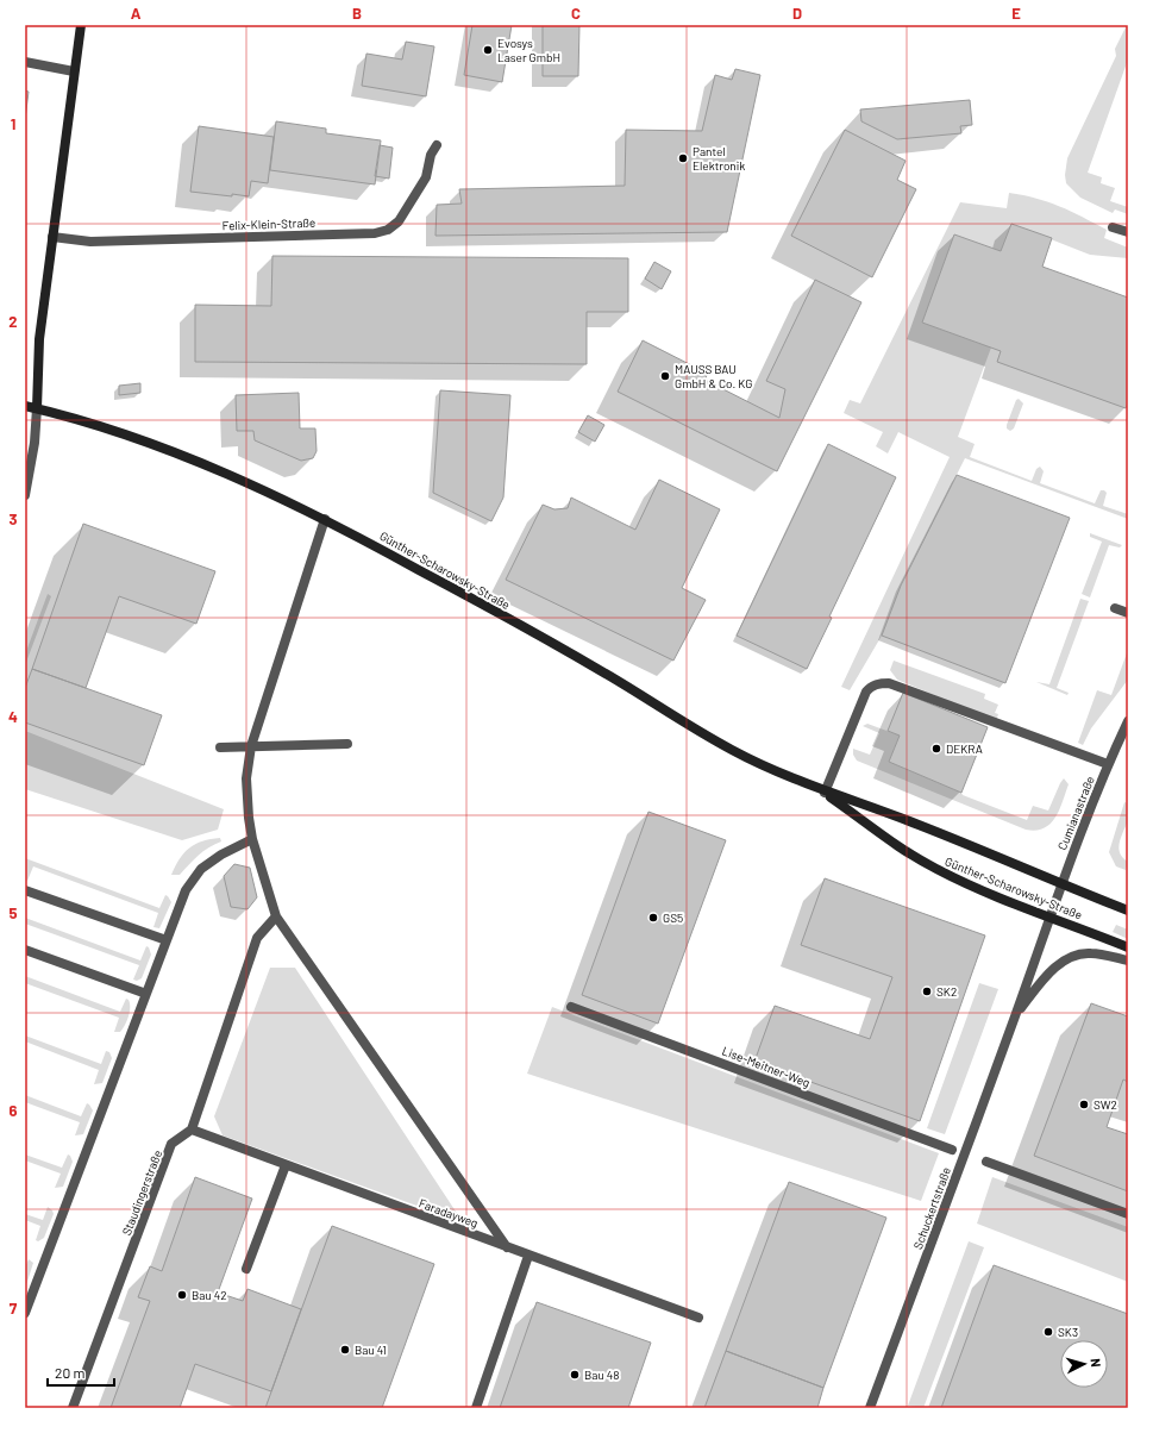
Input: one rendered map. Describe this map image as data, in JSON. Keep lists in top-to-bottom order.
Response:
{
  "streets": {
    "street": [
      "Felix-Klein-Straße",
      "Günther-Scharowsky-Straße",
      "Cumianastraße",
      "Lise-Meitner-Weg",
      "Staudingerstraße",
      "Schuckertstraße",
      "Faradayweg"
    ]
  },
  "crossings": [
    ["Günther-Scharowsky-Straße", "Cumianastraße"],
    ["Günther-Scharowsky-Straße", "Schuckertstraße"],
    ["Cumianastraße", "Schuckertstraße"],
    ["Staudingerstraße", "Faradayweg"]
  ],
  "places": [
    "Evosys Laser GmbH",
    "Pantel Elektronik",
    "MAUSS BAU GmbH & Co. KG",
    "DEKRA",
    "GS5",
    "SK2",
    "SW2",
    "Bau 42",
    "SK3",
    "Bau 41",
    "Bau 48"
  ],
  "scale_bar": "20 m",
  "north": "right",
  "grid": {
    "columns": [
      "A",
      "B",
      "C",
      "D",
      "E"
    ],
    "rows": [
      "1",
      "2",
      "3",
      "4",
      "5",
      "6",
      "7"
    ]
  }
}
